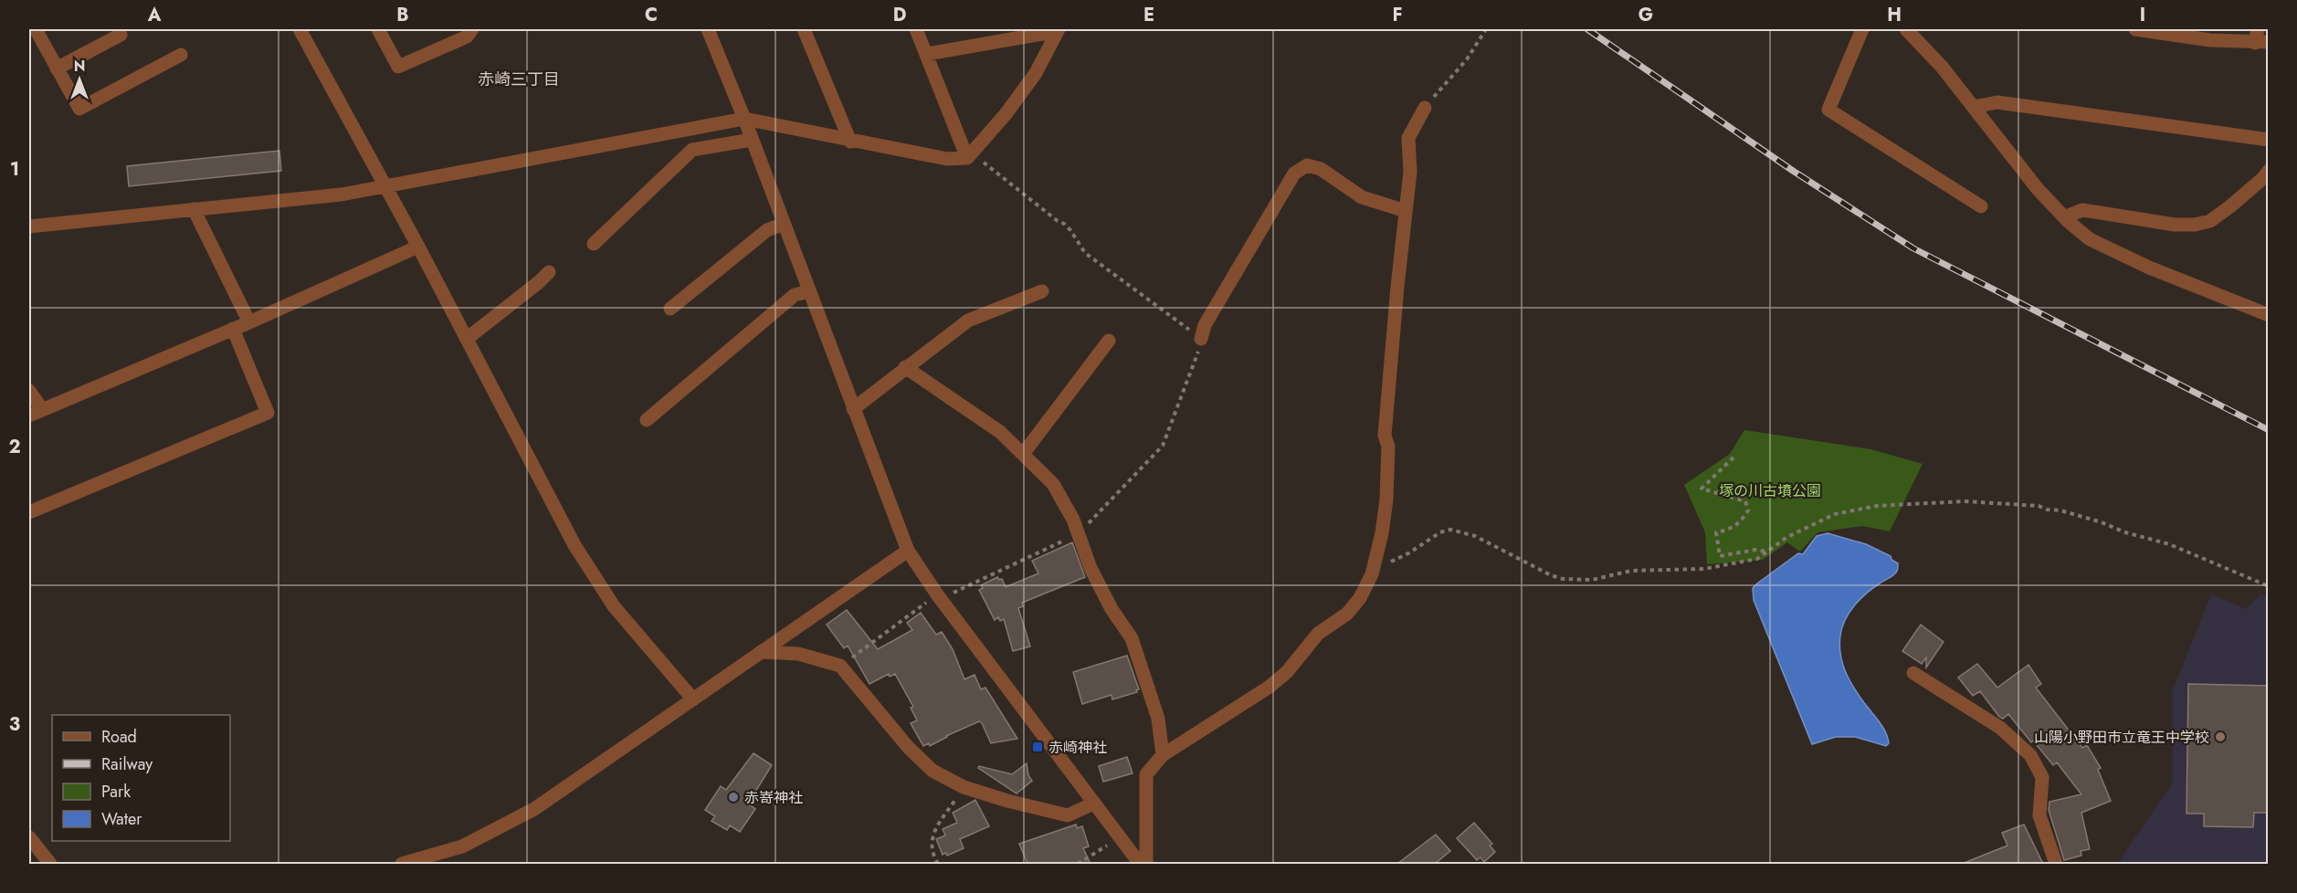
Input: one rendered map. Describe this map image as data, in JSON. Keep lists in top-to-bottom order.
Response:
{
  "districts": ["赤崎三丁目"],
  "parks": ["塚の川古墳公園"],
  "places": {
    "other": ["山陽小野田市立竜王中学校", "赤嵜神社"],
    "transit": ["赤崎神社"]
  },
  "legend": [
    "Road",
    "Railway",
    "Park",
    "Water"
  ],
  "north": "top",
  "grid": {
    "columns": [
      "A",
      "B",
      "C",
      "D",
      "E",
      "F",
      "G",
      "H",
      "I"
    ],
    "rows": ["1", "2", "3"]
  }
}
